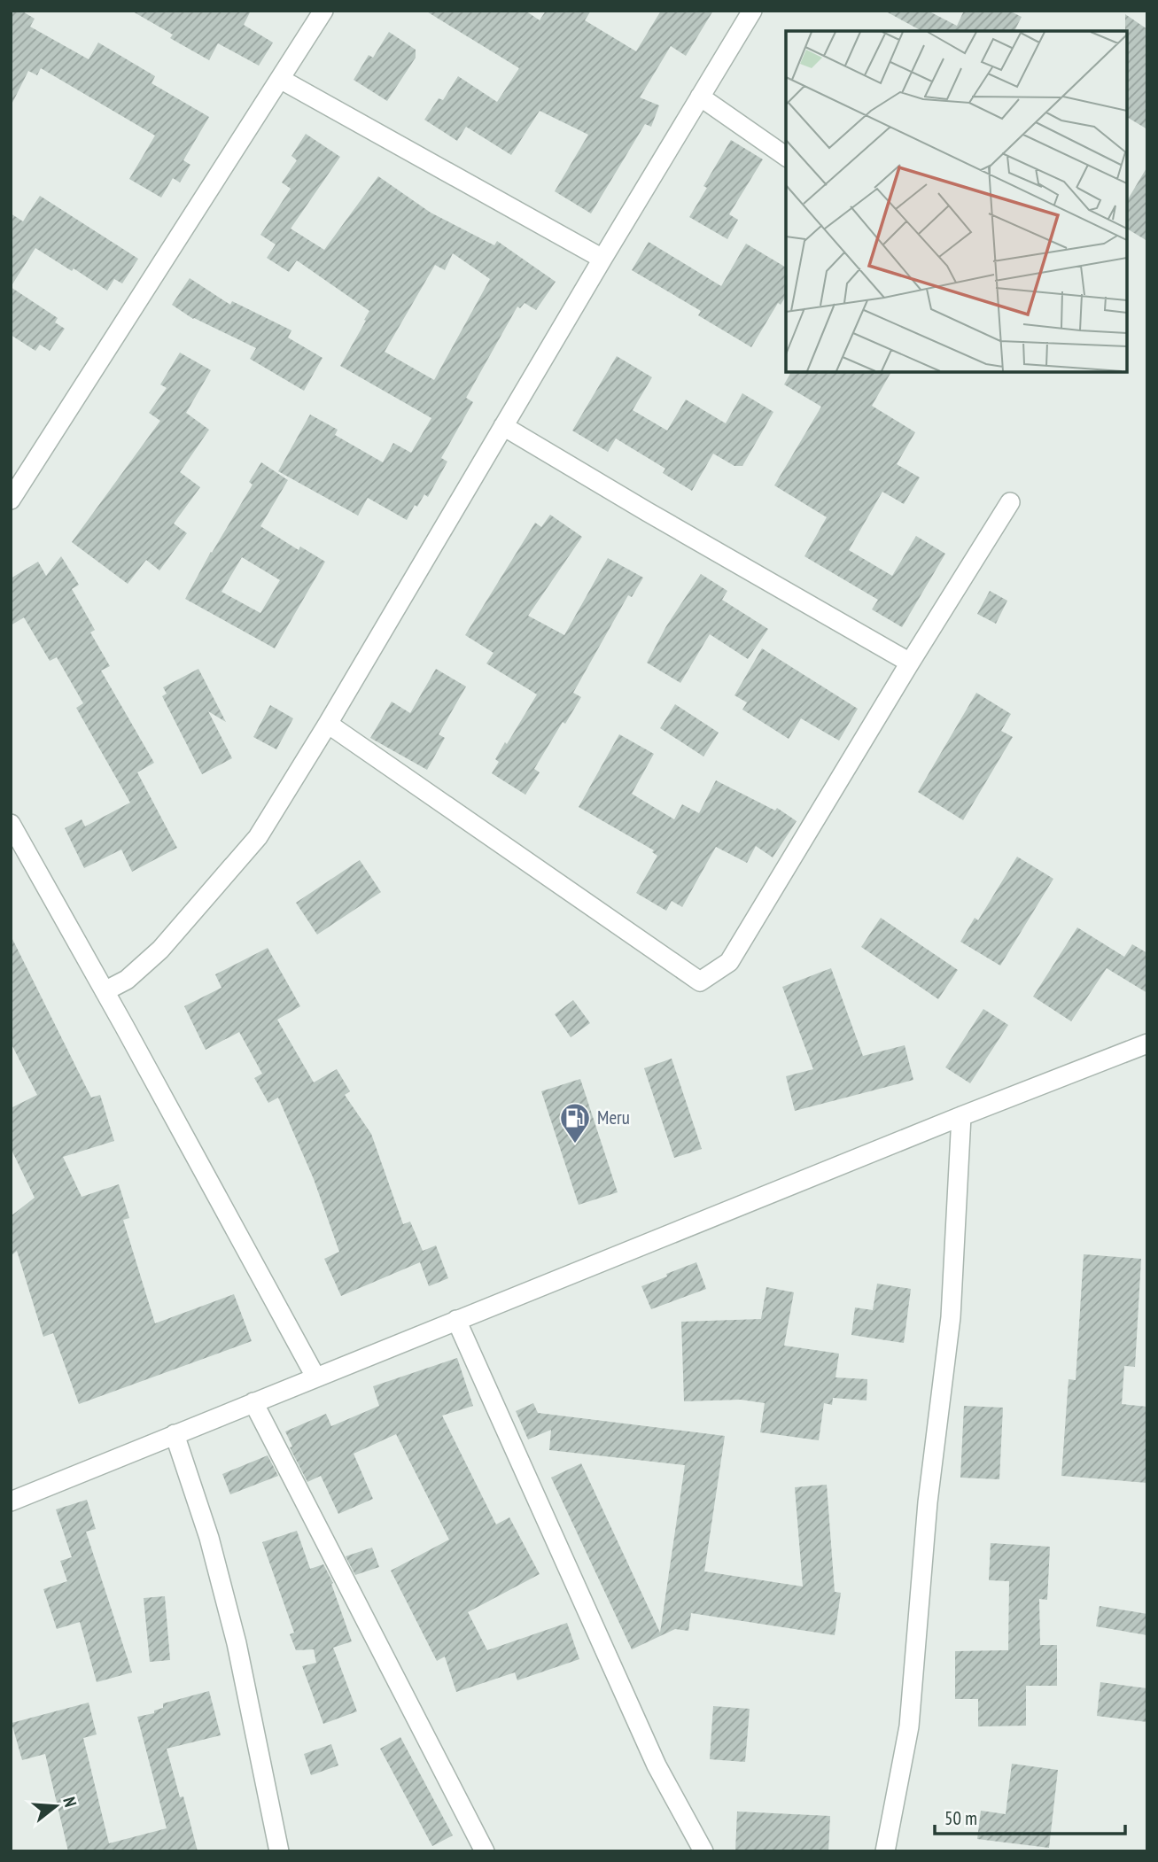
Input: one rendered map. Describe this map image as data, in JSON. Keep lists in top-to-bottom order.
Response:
{
  "places": {
    "fuel station": ["Meru"]
  },
  "scale_bar": "50 m",
  "north": "right"
}
